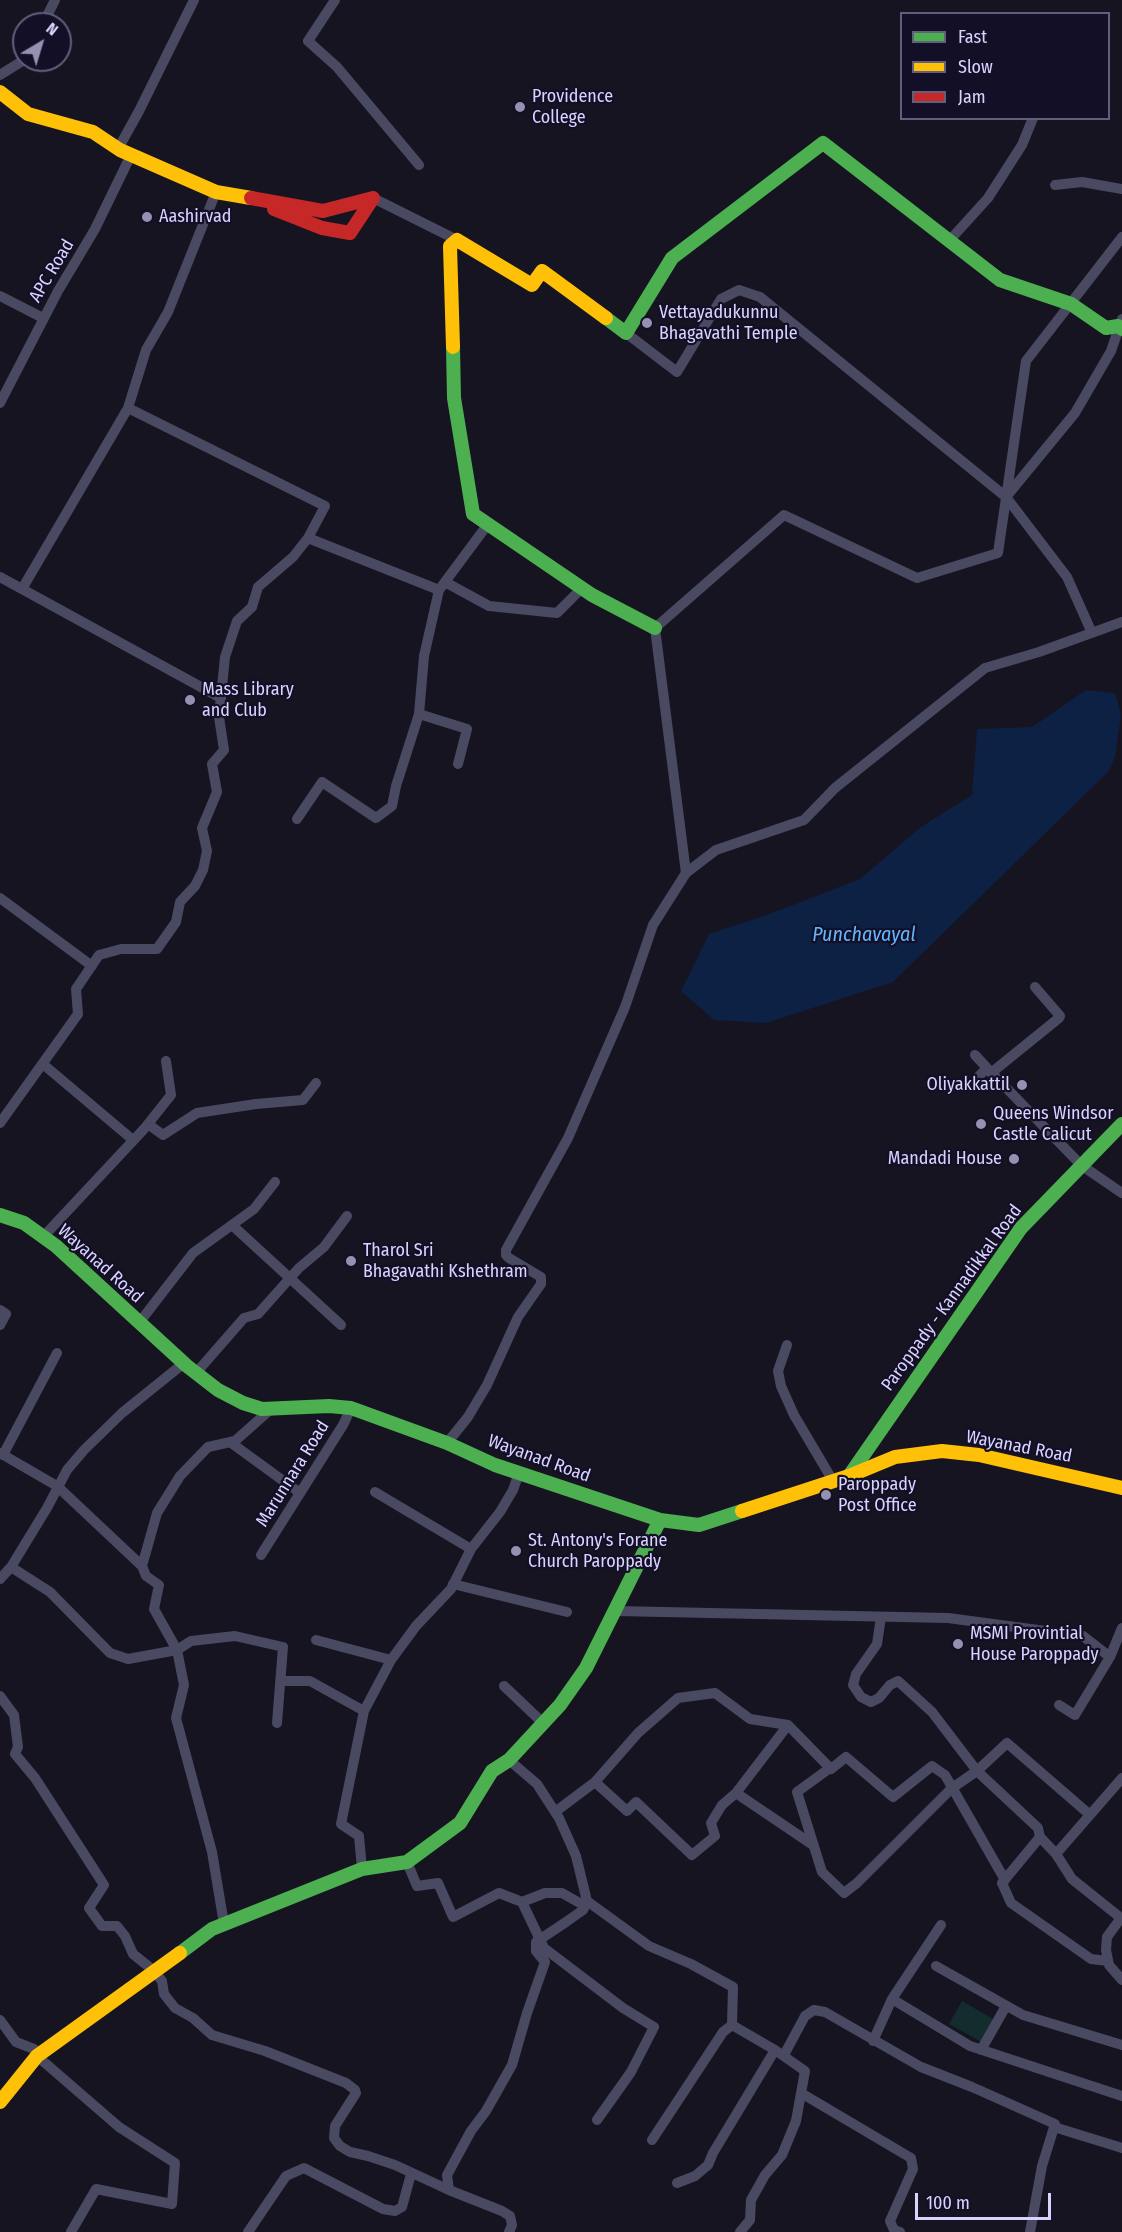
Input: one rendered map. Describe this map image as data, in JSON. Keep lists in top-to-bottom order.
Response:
{
  "streets": {
    "main road": ["Wayanad Road", "Paroppady - Kannadikkal Road"],
    "street": ["APC Road", "Marunnara Road"]
  },
  "crossings": [
    ["Wayanad Road", "Paroppady - Kannadikkal Road"],
    ["Wayanad Road", "Marunnara Road"]
  ],
  "water": ["Punchavayal"],
  "places": [
    "Providence College",
    "Aashirvad",
    "Vettayadukunnu Bhagavathi Temple",
    "Mass Library and Club",
    "Oliyakkattil",
    "Queens Windsor Castle Calicut",
    "Mandadi House",
    "Tharol Sri Bhagavathi Kshethram",
    "Paroppady Post Office",
    "St. Antony's Forane Church Paroppady",
    "MSMI Provintial House Paroppady"
  ],
  "legend": ["Fast", "Slow", "Jam"],
  "scale_bar": "100 m",
  "north": "top right"
}
